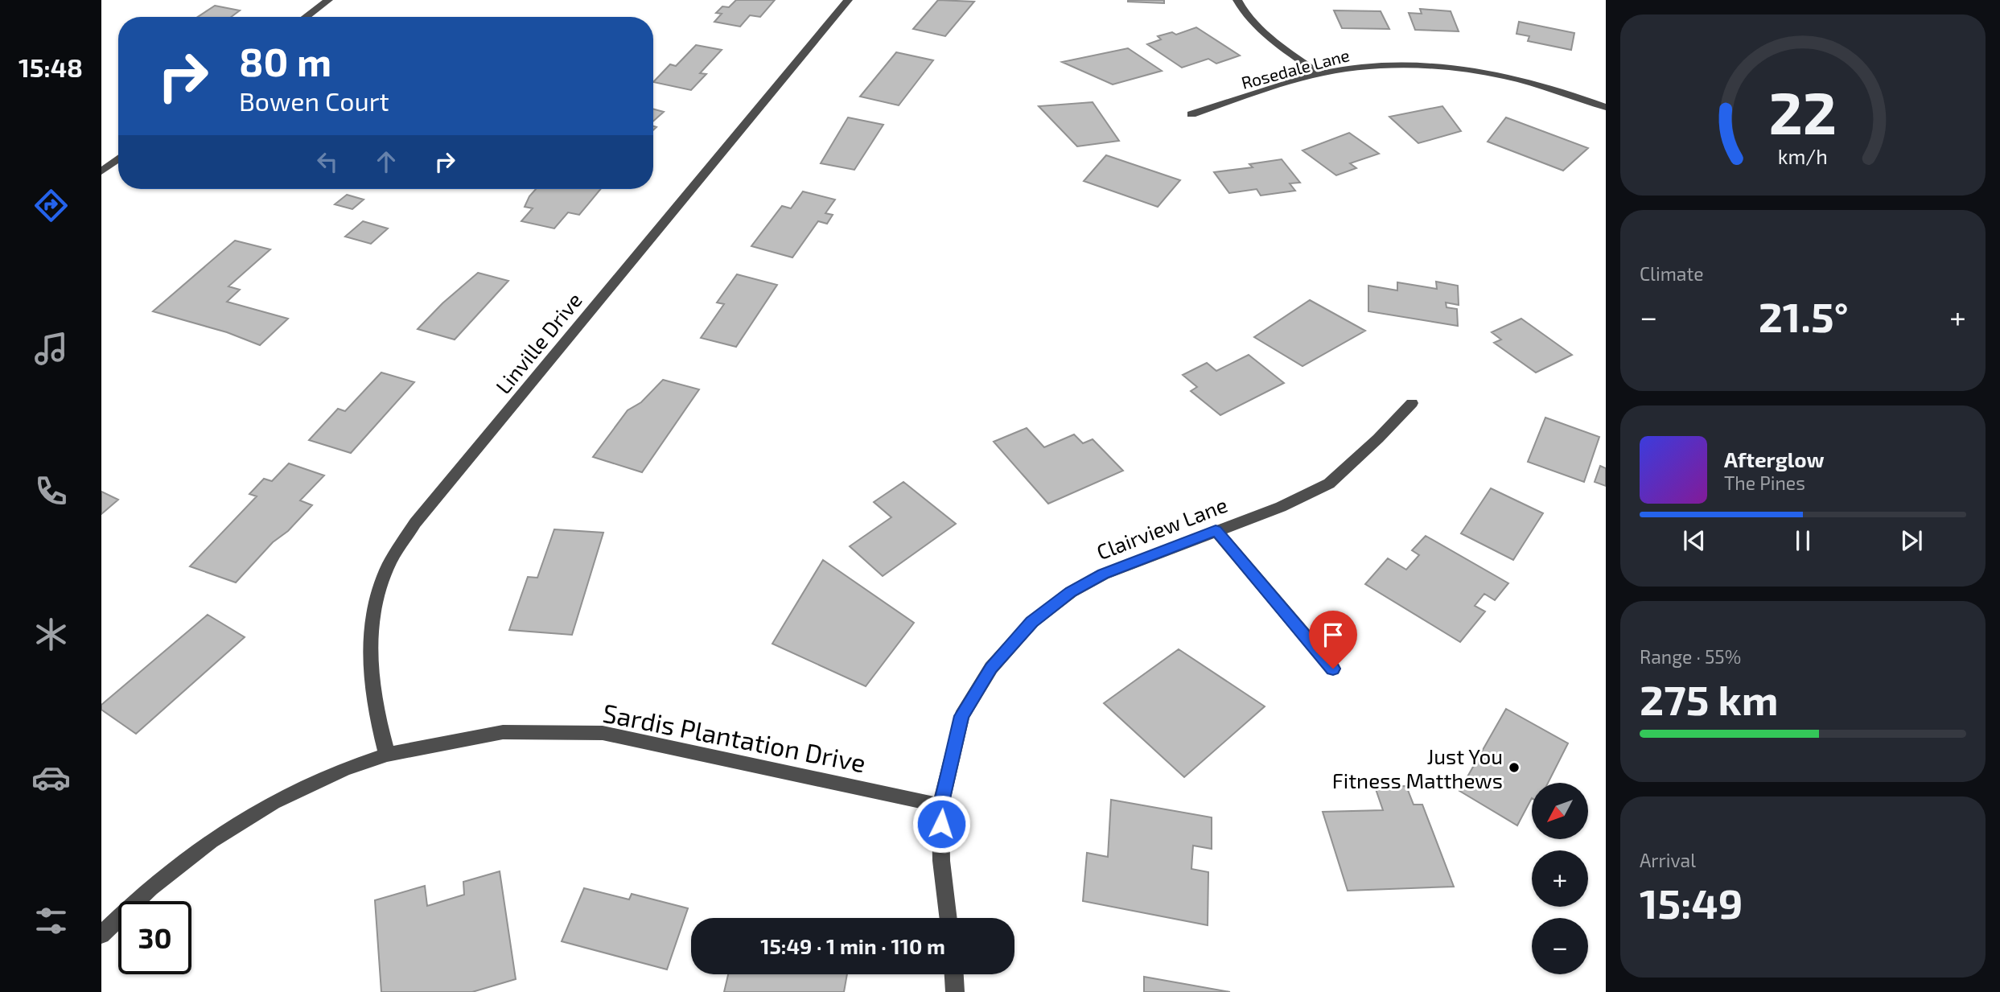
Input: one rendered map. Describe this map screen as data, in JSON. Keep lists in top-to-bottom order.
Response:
{
  "streets": {
    "street": [
      "Rosedale Lane",
      "Linville Drive",
      "Clairview Lane",
      "Sardis Plantation Drive"
    ]
  },
  "crossings": [
    ["Linville Drive", "Sardis Plantation Drive"],
    ["Clairview Lane", "Sardis Plantation Drive"]
  ],
  "places": ["Just You Fitness Matthews"],
  "north": "bottom left",
  "page": {
    "tabs": "15:48",
    "turn": ["80 m", "Bowen Court"],
    "tile": [
      "Climate",
      ["Range · 55%", "275 km"],
      ["Arrival", "15:49"]
    ],
    "heat": ["−", "21.5°", "+"],
    "song": ["Afterglow", "The Pines"],
    "map_buttons": ["+", "−"],
    "limit": "30",
    "trip": "15:49 · 1 min · 110 m",
    "gauge": ["22", "km/h"]
  }
}
